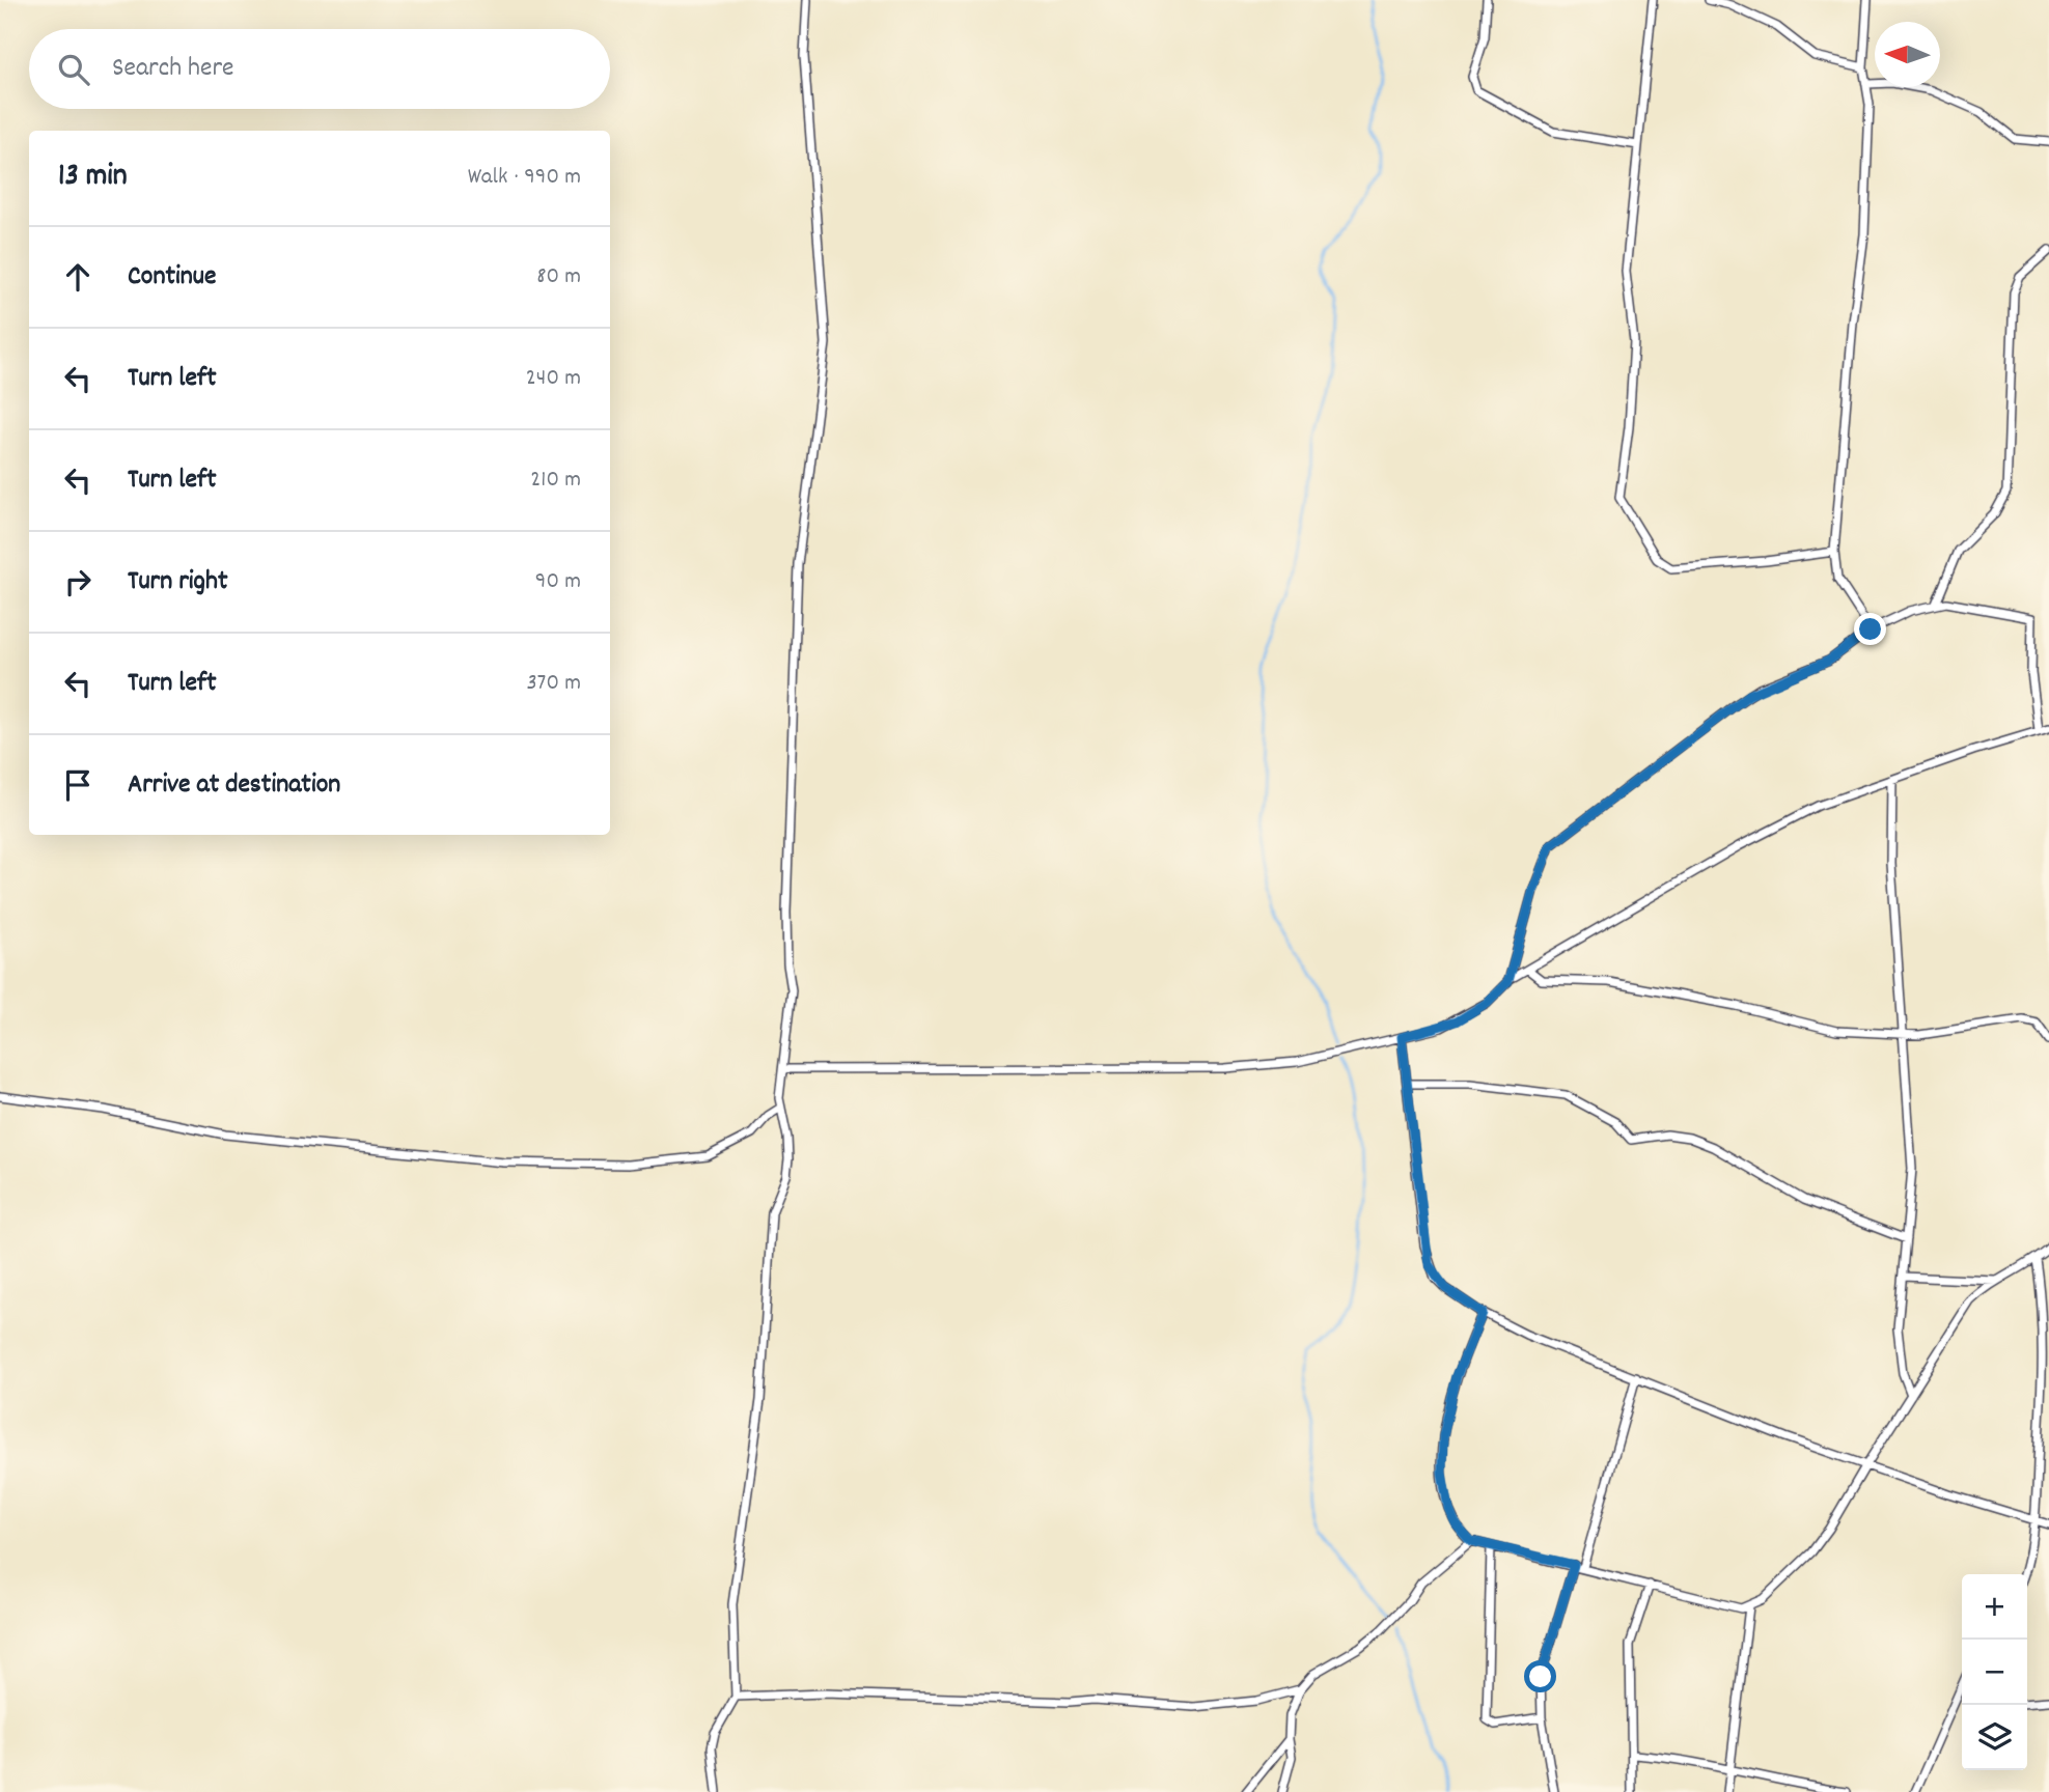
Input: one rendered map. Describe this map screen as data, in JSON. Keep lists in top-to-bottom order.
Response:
{
  "north": "left",
  "page": {
    "search": "Search here",
    "heading": ["13 min", "Walk · 990 m"],
    "list": [
      ["Continue", "80 m"],
      ["Turn left", "240 m"],
      ["Turn left", "210 m"],
      ["Turn right", "90 m"],
      ["Turn left", "370 m"],
      "Arrive at destination"
    ],
    "map_buttons": ["+", "−"]
  }
}
